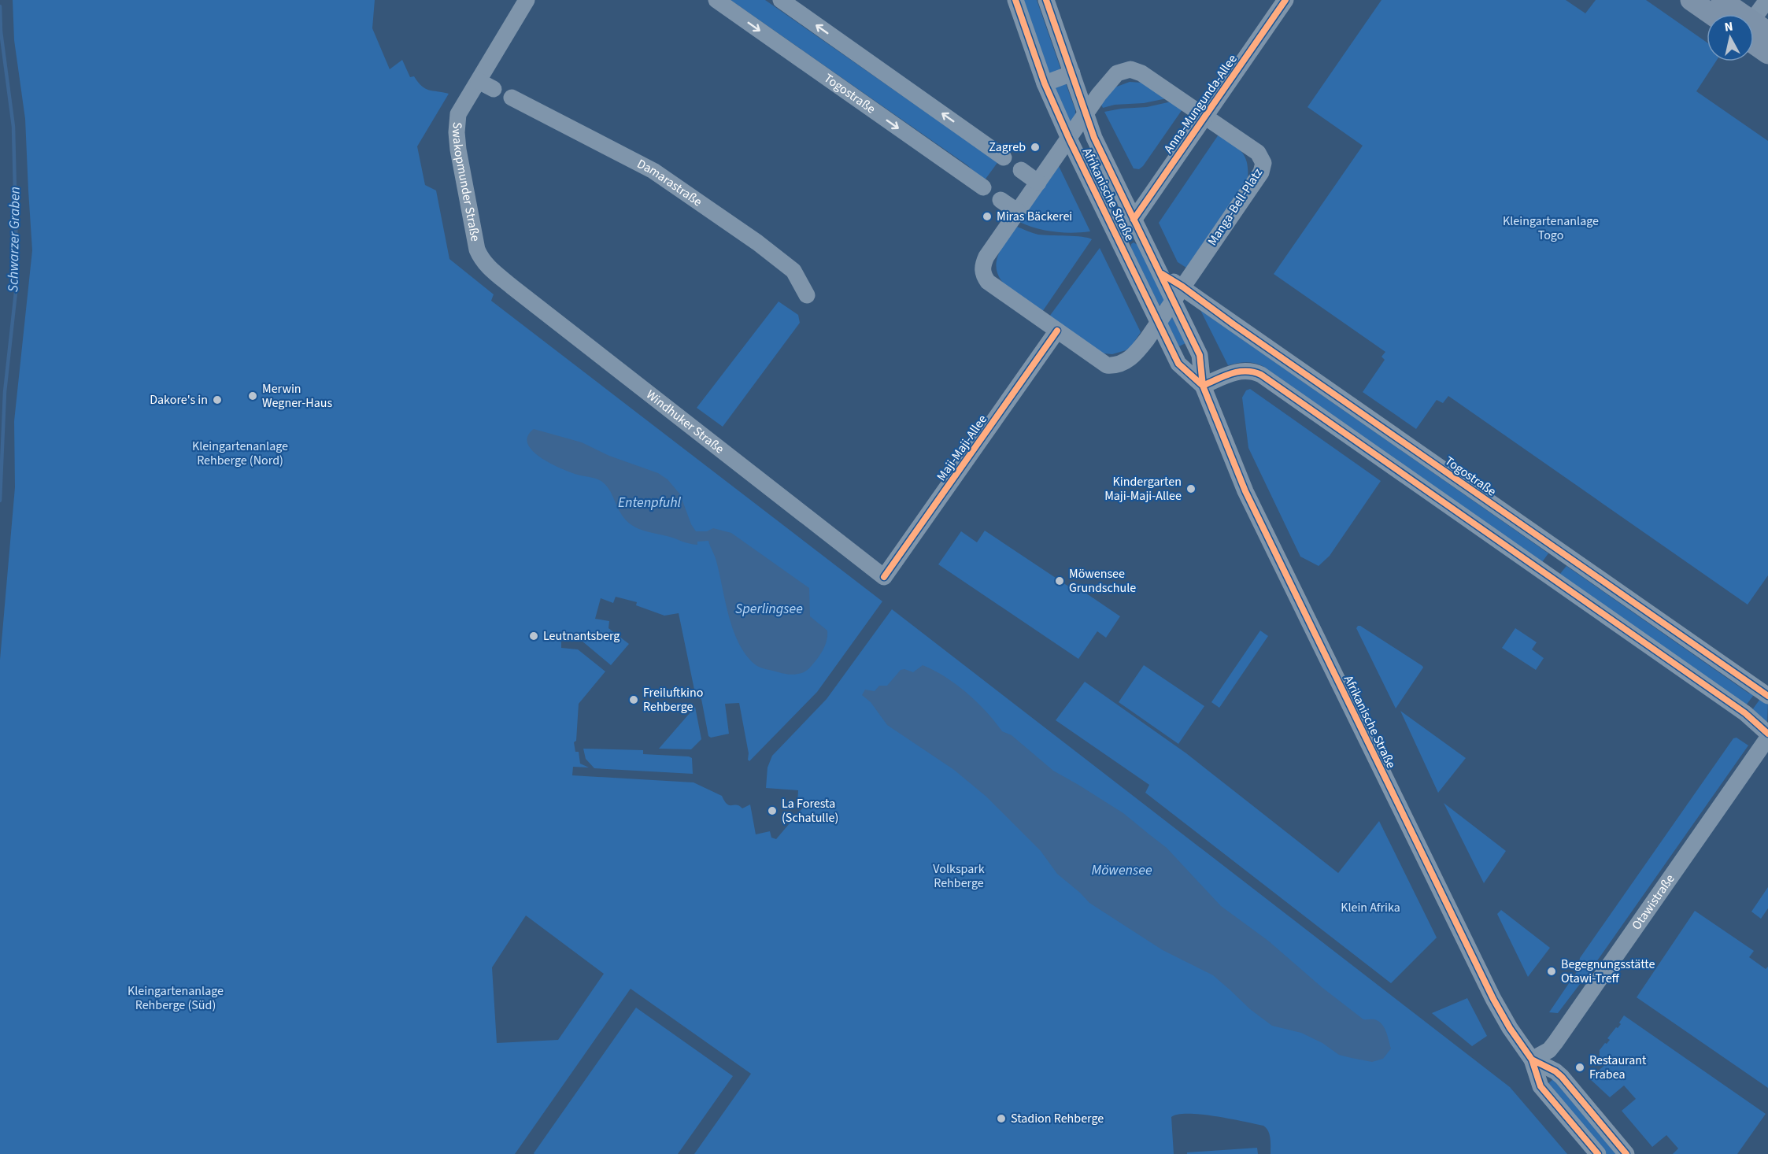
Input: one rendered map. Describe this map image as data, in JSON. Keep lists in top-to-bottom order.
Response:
{
  "streets": {
    "street": [
      "Togostraße",
      "Anna-Mungunda-Allee",
      "Swakopmunder Straße",
      "Damarastraße",
      "Afrikanische Straße",
      "Manga-Bell-Platz",
      "Windhuker Straße",
      "Maji-Maji-Allee",
      "Otawistraße"
    ]
  },
  "crossings": [
    ["Togostraße", "Afrikanische Straße"],
    ["Togostraße", "Manga-Bell-Platz"],
    ["Anna-Mungunda-Allee", "Afrikanische Straße"],
    ["Anna-Mungunda-Allee", "Manga-Bell-Platz"],
    ["Swakopmunder Straße", "Windhuker Straße"],
    ["Afrikanische Straße", "Manga-Bell-Platz"],
    ["Afrikanische Straße", "Otawistraße"],
    ["Windhuker Straße", "Maji-Maji-Allee"]
  ],
  "water": [
    "Schwarzer Graben",
    "Entenpfuhl",
    "Sperlingsee",
    "Möwensee"
  ],
  "parks": [
    "Kleingartenanlage Togo",
    "Kleingartenanlage Rehberge (Nord)",
    "Volkspark Rehberge",
    "Klein Afrika",
    "Kleingartenanlage Rehberge (Süd)"
  ],
  "places": [
    "Zagreb",
    "Miras Bäckerei",
    "Merwin Wegner-Haus",
    "Dakore's in",
    "Kindergarten Maji-Maji-Allee",
    "Möwensee Grundschule",
    "Leutnantsberg",
    "Freiluftkino Rehberge",
    "La Foresta (Schatulle)",
    "Begegnungsstätte Otawi-Treff",
    "Restaurant Frabea",
    "Stadion Rehberge"
  ],
  "north": "top"
}
